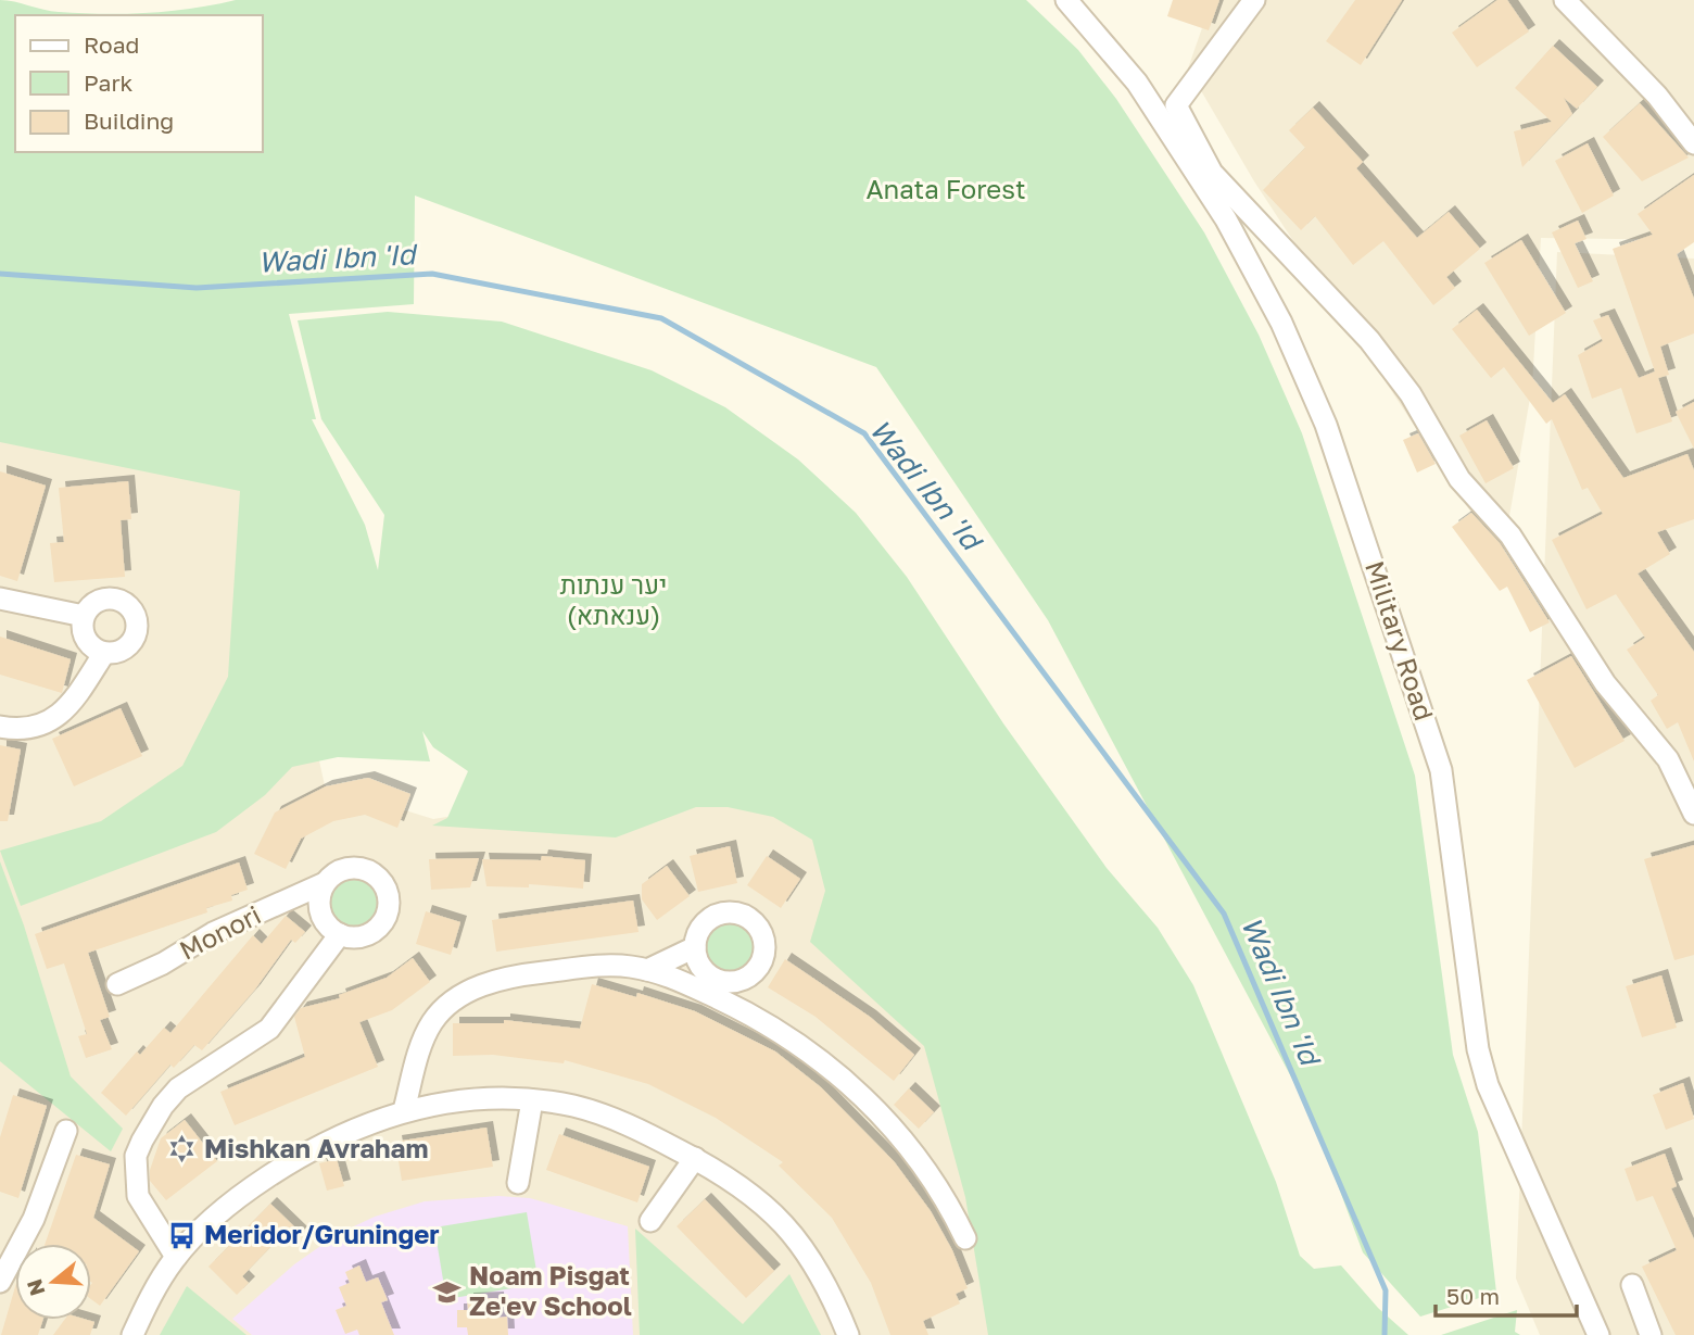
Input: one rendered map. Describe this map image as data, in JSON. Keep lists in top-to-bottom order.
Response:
{
  "streets": {
    "street": ["Military Road", "Monori"]
  },
  "water": ["Wadi Ibn 'Id"],
  "parks": ["Anata Forest", "יער ענתות (ענאתא)"],
  "places": {
    "synagogue": ["Mishkan Avraham"],
    "bus stop": ["Meridor/Gruninger"],
    "school or university": ["Noam Pisgat Ze'ev School"]
  },
  "legend": ["Road", "Park", "Building"],
  "scale_bar": "50 m",
  "north": "left"
}
